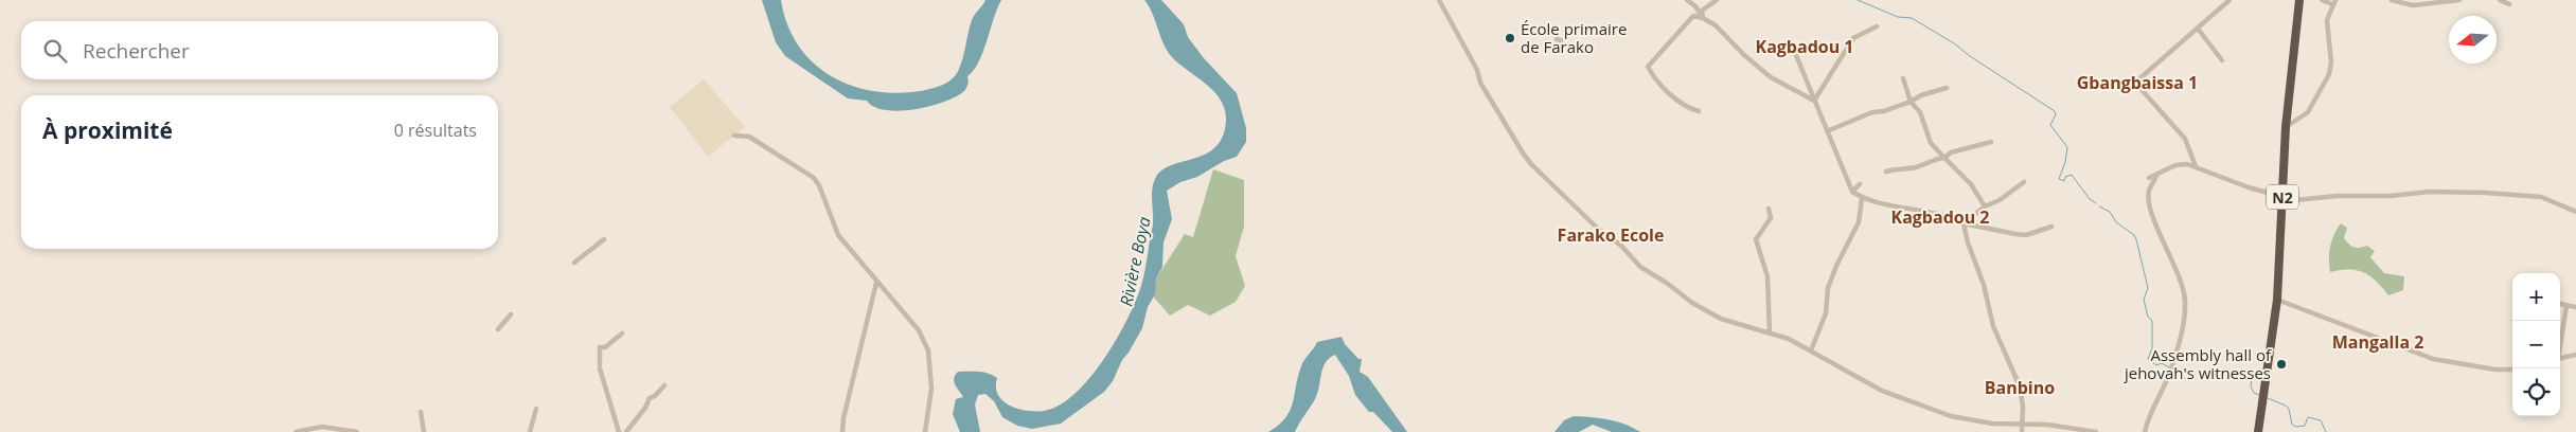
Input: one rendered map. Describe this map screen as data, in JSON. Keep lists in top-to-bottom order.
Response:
{
  "streets": {
    "highway": ["N2"]
  },
  "districts": [
    "Kagbadou 1",
    "Gbangbaissa 1",
    "Kagbadou 2",
    "Farako Ecole",
    "Mangalla 2",
    "Banbino"
  ],
  "water": ["Rivière Boya"],
  "places": ["École primaire de Farako", "Assembly hall of jehovah's witnesses"],
  "north": "left",
  "page": {
    "search": "Rechercher",
    "heading": ["À proximité", "0 résultats"],
    "map_buttons": ["+", "−"]
  }
}
